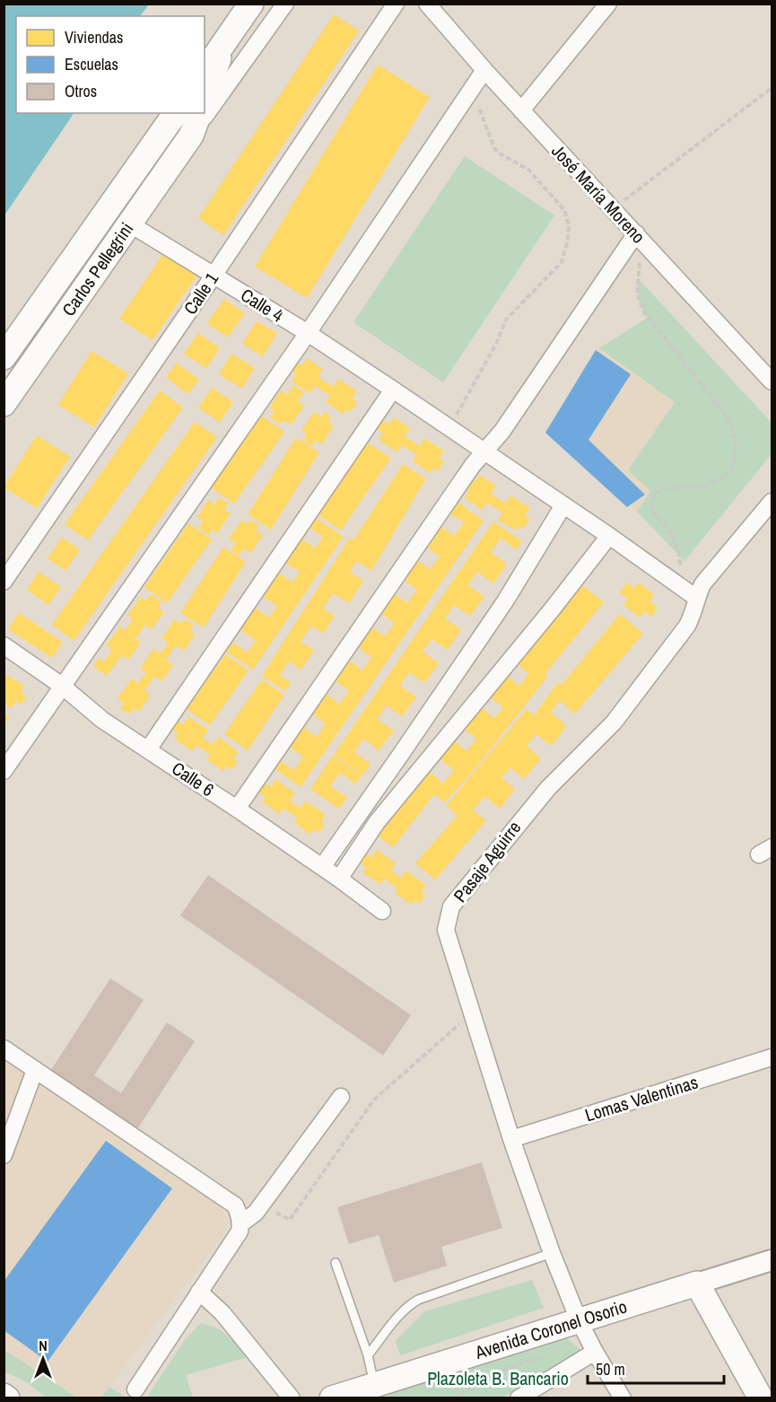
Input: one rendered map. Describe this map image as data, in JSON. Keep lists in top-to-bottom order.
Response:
{
  "streets": {
    "main road": ["Carlos Pellegrini", "Avenida Coronel Osorio"],
    "street": [
      "José María Moreno",
      "Calle 1",
      "Calle 4",
      "Calle 6",
      "Pasaje Aguirre",
      "Lomas Valentinas"
    ]
  },
  "crossings": [
    ["Carlos Pellegrini", "Calle 4"],
    ["Calle 1", "Calle 4"],
    ["Calle 4", "Pasaje Aguirre"],
    ["Pasaje Aguirre", "Lomas Valentinas"],
    ["Pasaje Aguirre", "Avenida Coronel Osorio"]
  ],
  "parks": ["Plazoleta B. Bancario"],
  "legend": ["Viviendas", "Escuelas", "Otros"],
  "scale_bar": "50 m",
  "north": "top"
}
